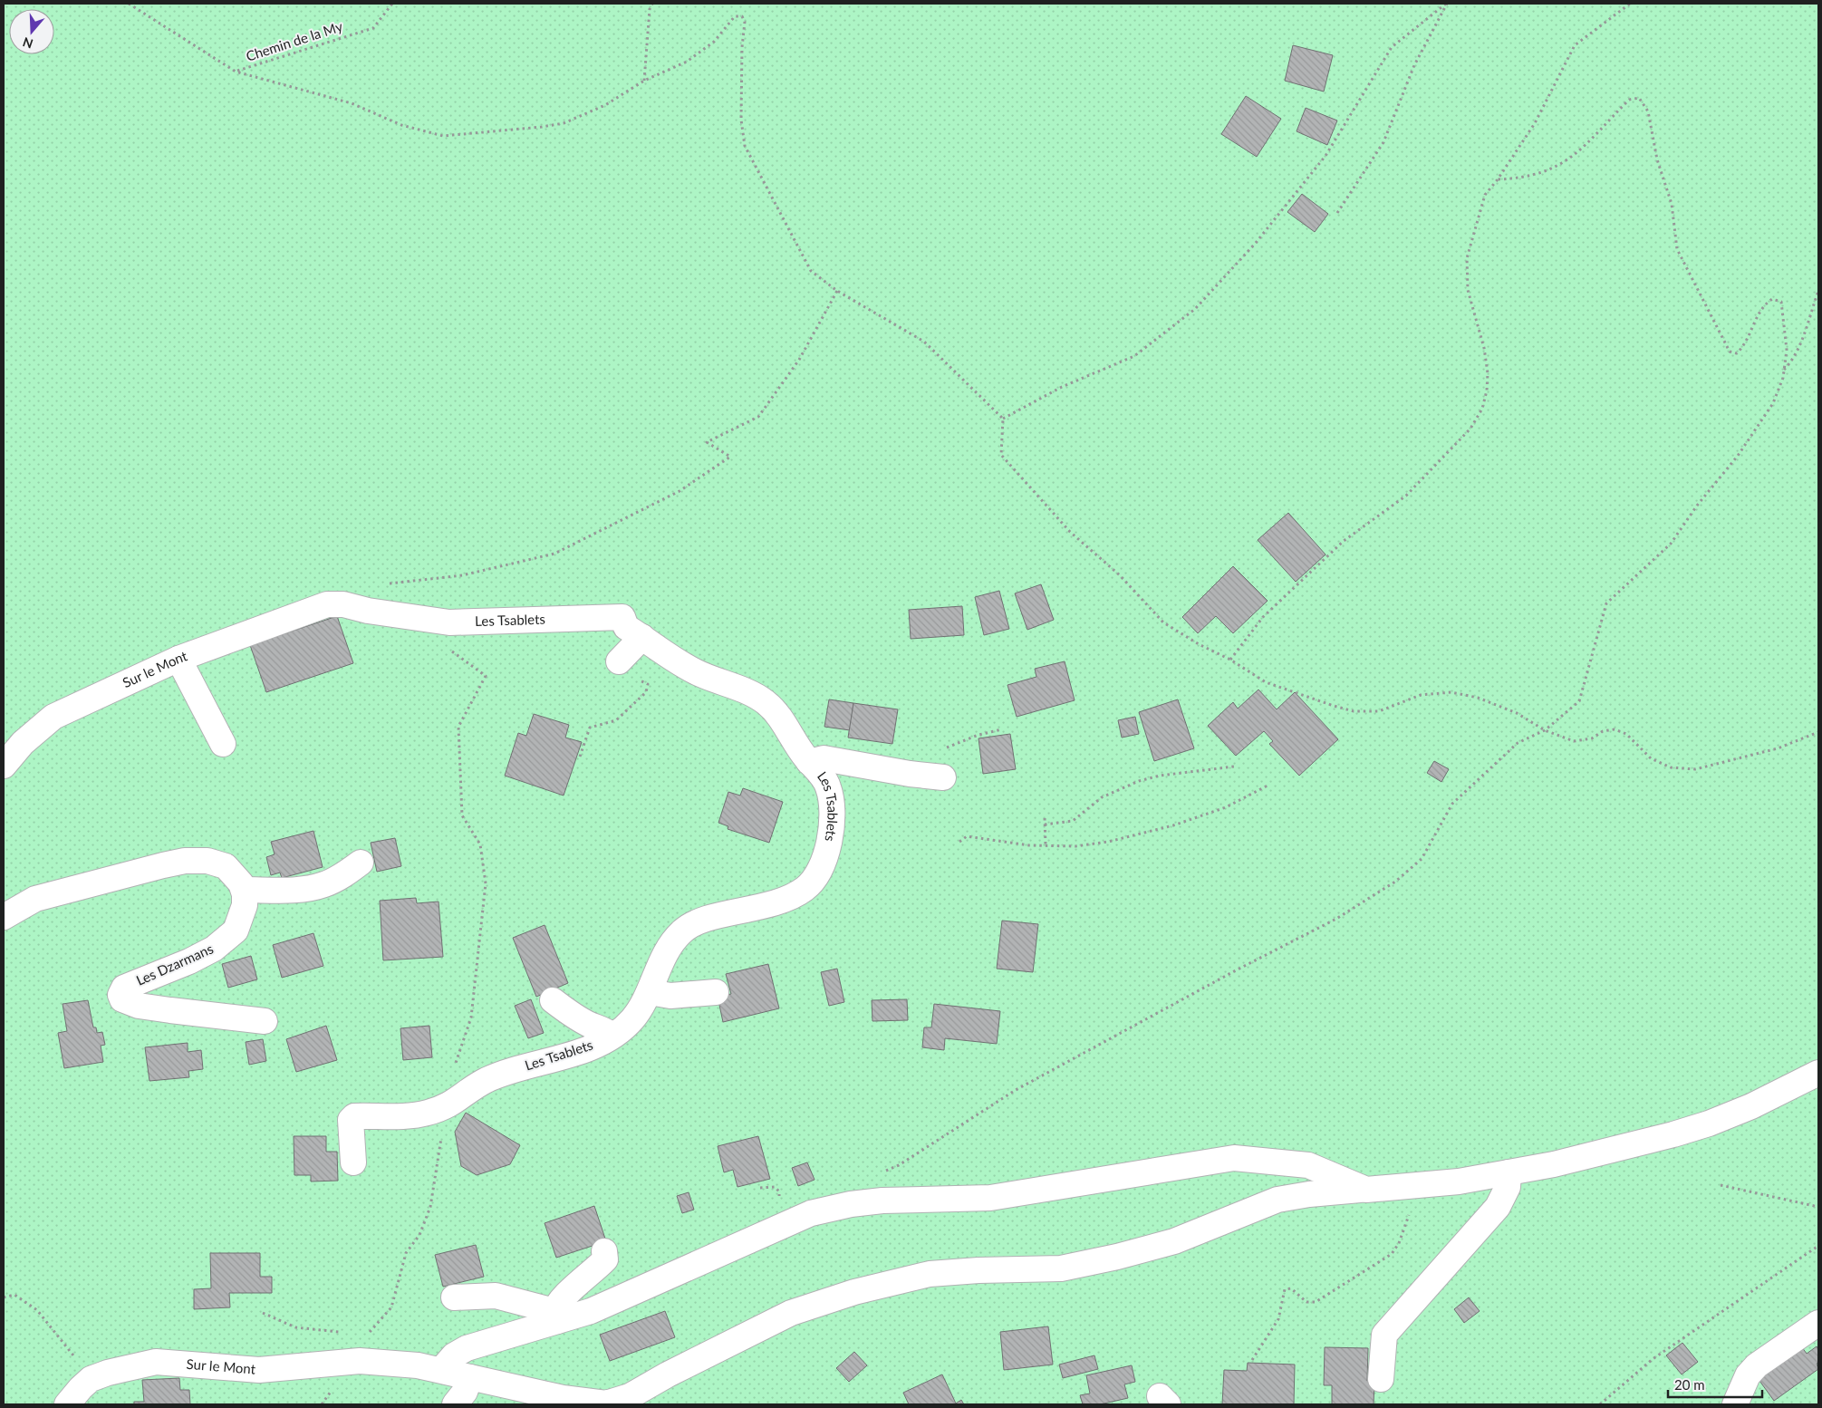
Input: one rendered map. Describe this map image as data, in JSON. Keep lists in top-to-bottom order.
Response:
{
  "streets": {
    "street": ["Les Tsablets", "Sur le Mont", "Les Dzarmans"],
    "path": ["Chemin de la My"]
  },
  "crossings": [
    ["Les Tsablets", "Sur le Mont"]
  ],
  "scale_bar": "20 m",
  "north": "bottom"
}
